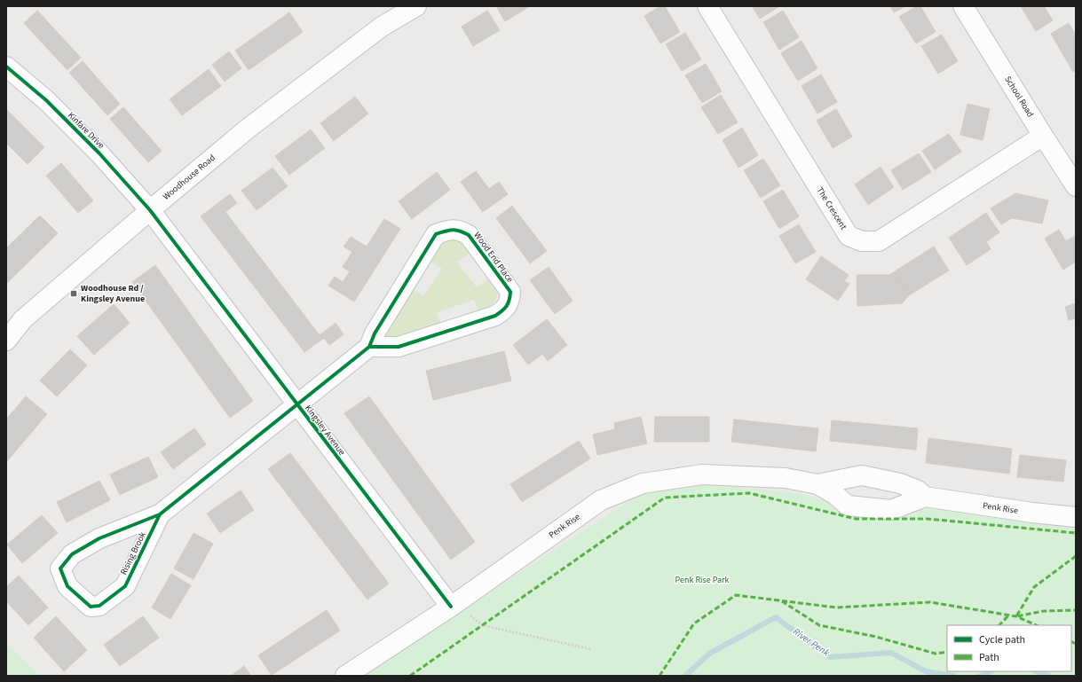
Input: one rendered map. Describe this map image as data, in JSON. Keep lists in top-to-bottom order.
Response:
{
  "streets": {
    "street": [
      "School Road",
      "Kinfare Drive",
      "Woodhouse Road",
      "The Crescent",
      "Wood End Place",
      "Kingsley Avenue",
      "Penk Rise",
      "Rising Brook"
    ]
  },
  "crossings": [
    ["School Road", "The Crescent"],
    ["Kinfare Drive", "Woodhouse Road"],
    ["Kinfare Drive", "Kingsley Avenue"],
    ["Woodhouse Road", "Kingsley Avenue"],
    ["Wood End Place", "Kingsley Avenue"],
    ["Wood End Place", "Rising Brook"],
    ["Kingsley Avenue", "Penk Rise"],
    ["Kingsley Avenue", "Rising Brook"]
  ],
  "water": ["River Penk"],
  "parks": ["Penk Rise Park"],
  "places": {
    "transit": ["Woodhouse Rd / Kingsley Avenue"]
  },
  "legend": ["Cycle path", "Path"]
}
